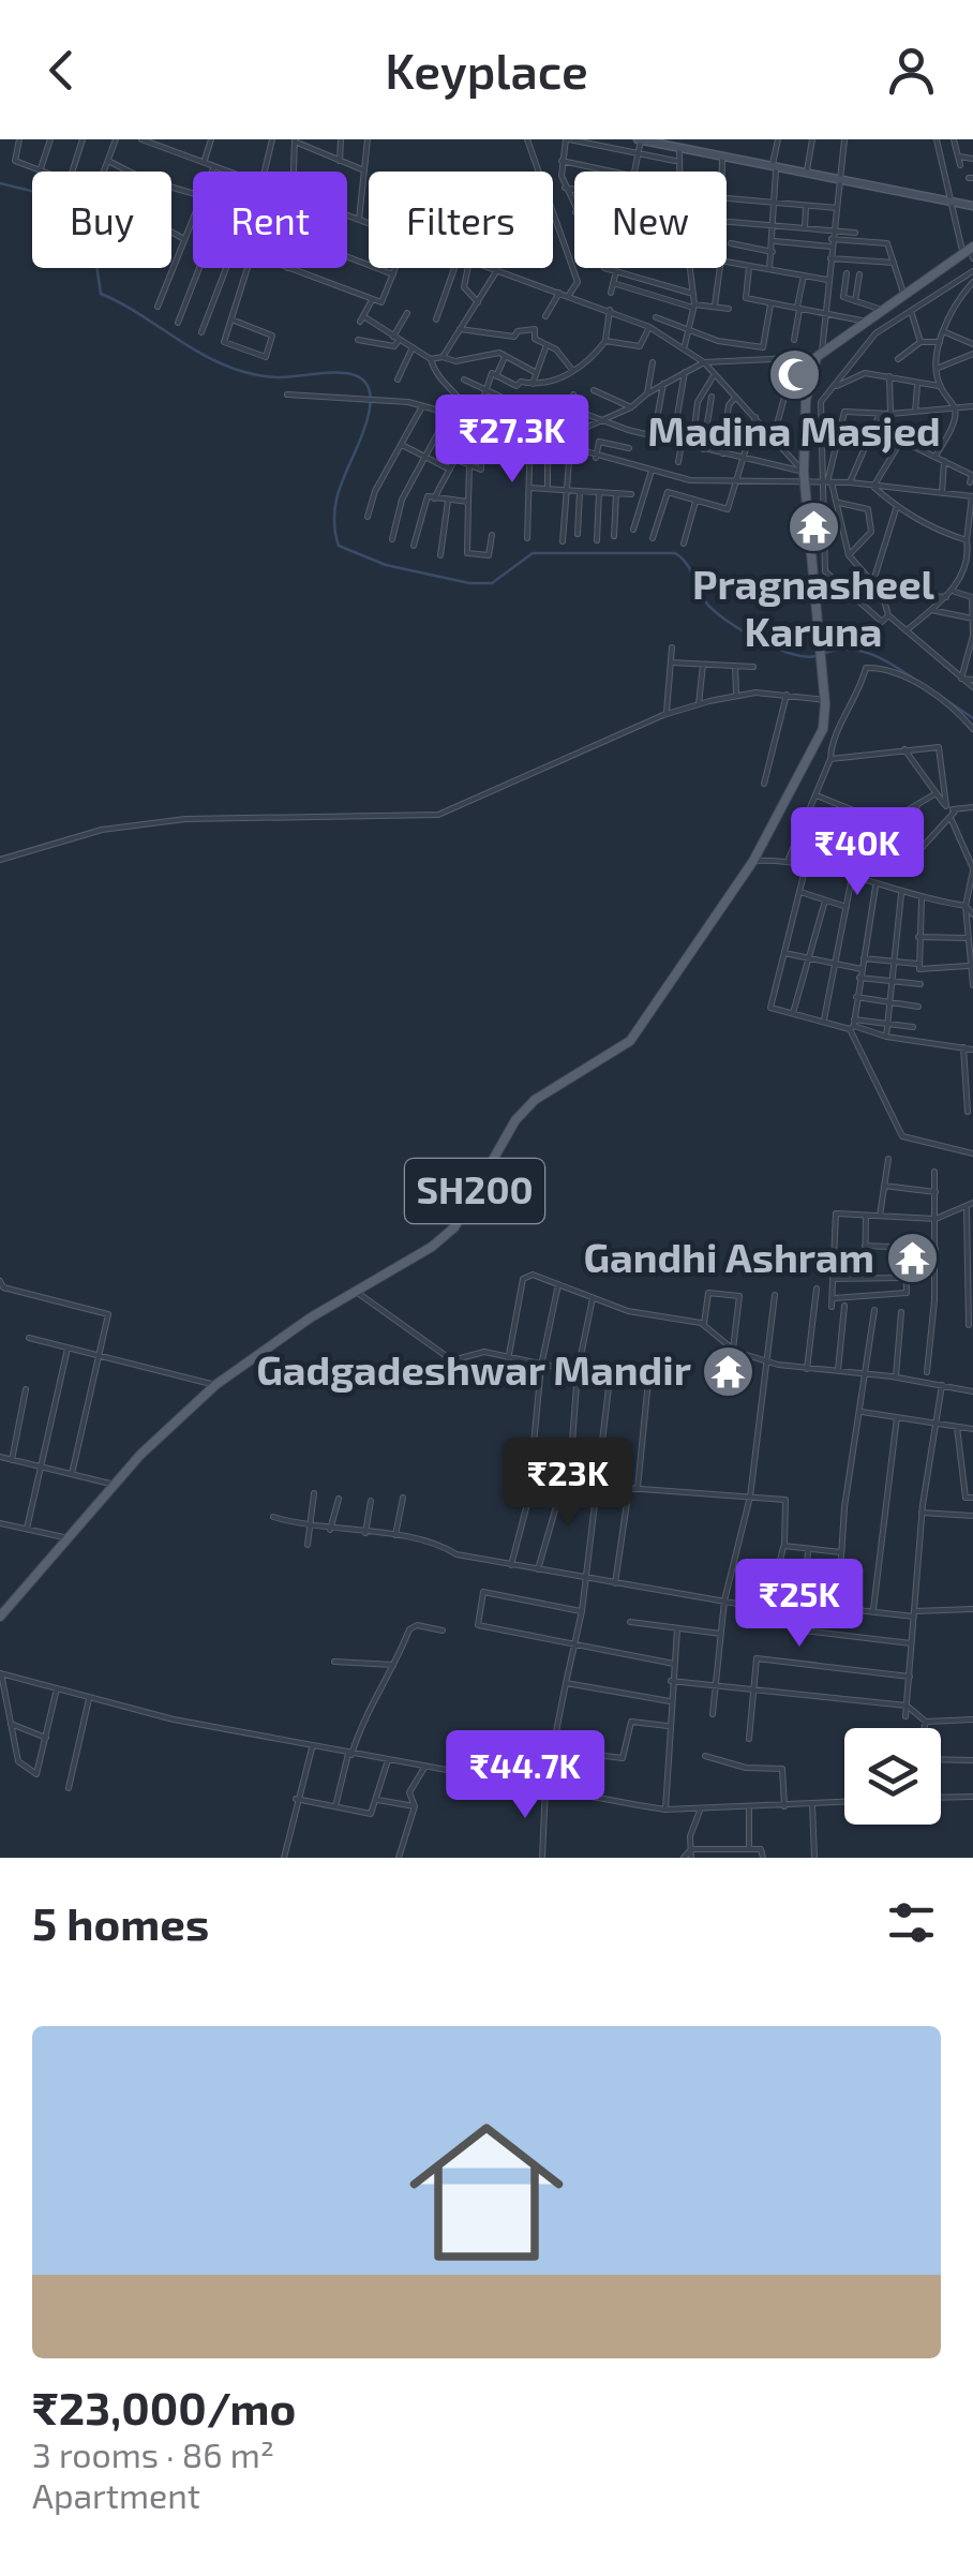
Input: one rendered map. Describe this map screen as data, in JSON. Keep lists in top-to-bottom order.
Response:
{
  "streets": {
    "main road": ["SH200"]
  },
  "places": {
    "mosque": ["Madina Masjed"],
    "temple": ["Pragnasheel Karuna", "Gandhi Ashram", "Gadgadeshwar Mandir"]
  },
  "page": {
    "header": "Keyplace",
    "chip": [
      "Buy",
      "Rent",
      "Filters",
      "New"
    ],
    "price": [
      "₹27.3K",
      "₹40K",
      "₹23K",
      "₹25K",
      "₹44.7K"
    ],
    "heading": "5 homes",
    "list": [
      {
        "name": "₹23,000/mo",
        "note": "3 rooms · 86 m² · Apartment"
      }
    ]
  }
}
